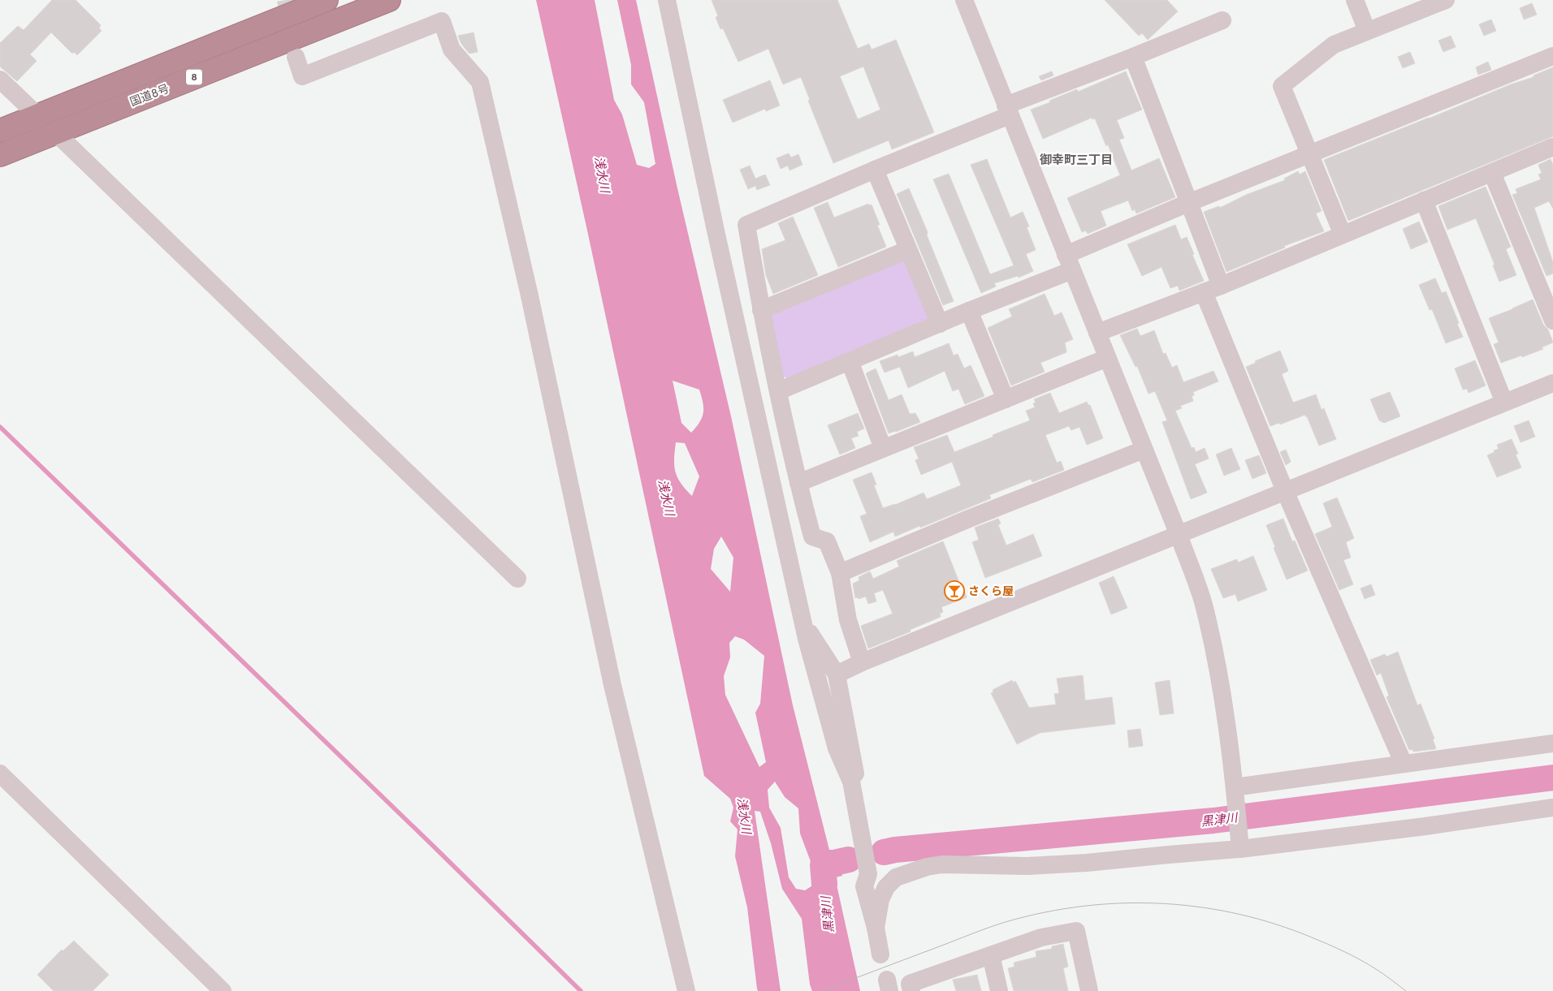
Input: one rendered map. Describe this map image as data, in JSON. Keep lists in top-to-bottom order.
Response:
{
  "streets": {
    "highway": ["8", "国道8号"]
  },
  "districts": ["御幸町三丁目"],
  "water": ["浅水川", "黒津川"],
  "places": {
    "bar": ["さくら屋"]
  }
}
